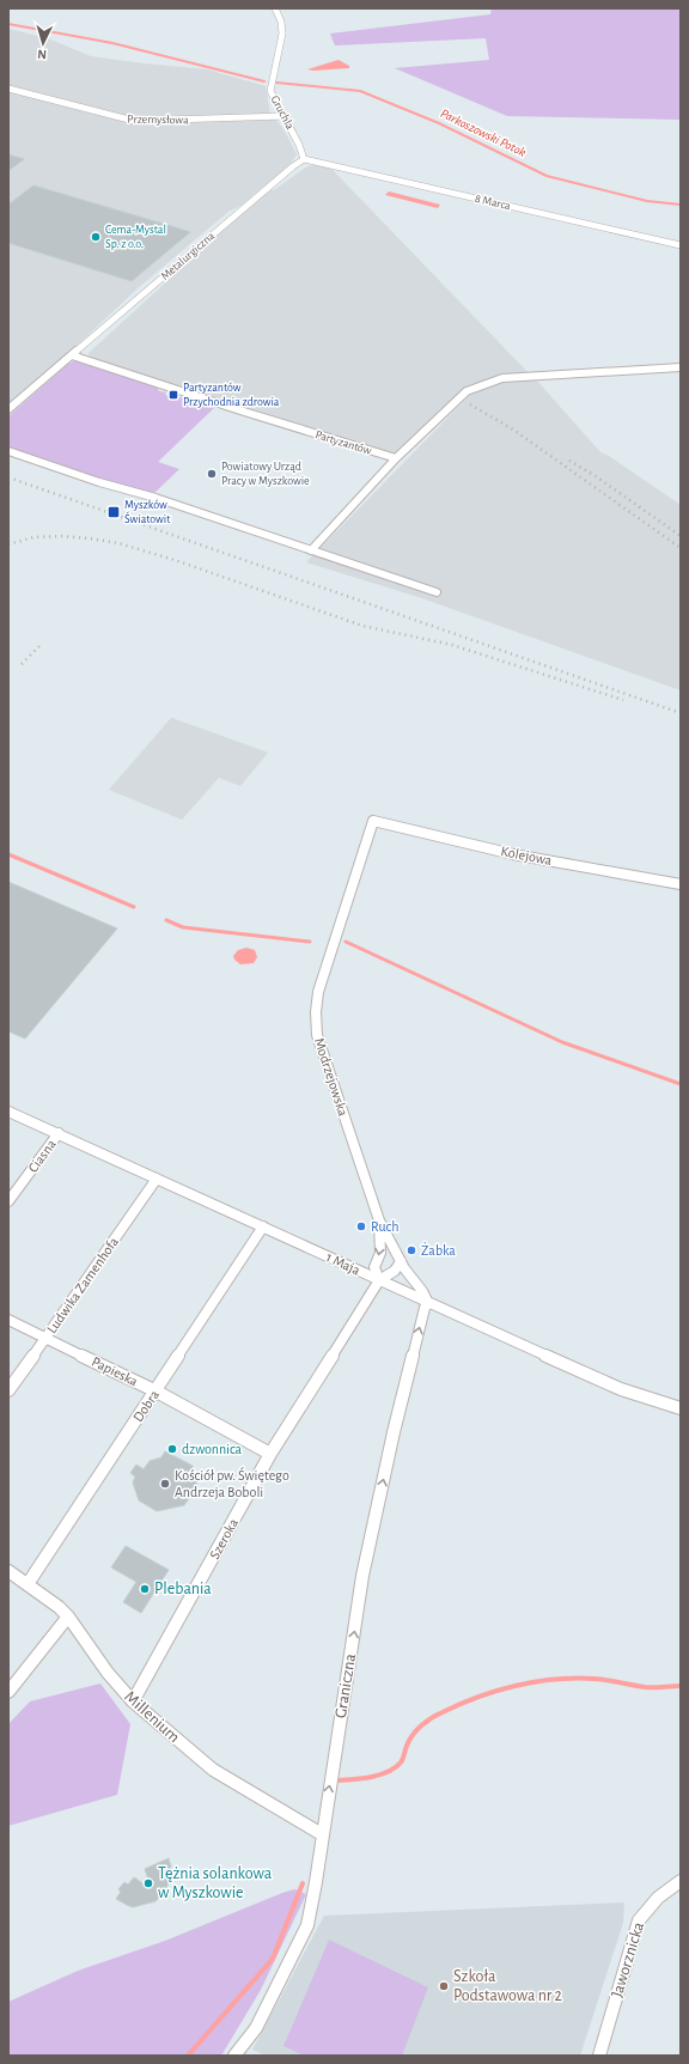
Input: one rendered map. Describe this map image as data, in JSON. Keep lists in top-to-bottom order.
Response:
{
  "streets": {
    "street": [
      "Gruchla",
      "Przemysłowa",
      "8 Marca",
      "Metalurgiczna",
      "Partyzantów",
      "Kolejowa",
      "Modrzejowska",
      "Ciasna",
      "1 Maja",
      "Ludwika Zamenhofa",
      "Papieska",
      "Dobra",
      "Szeroka",
      "Graniczna",
      "Millenium",
      "Jaworznicka"
    ]
  },
  "crossings": [
    ["Gruchla", "Przemysłowa"],
    ["Gruchla", "8 Marca"],
    ["Gruchla", "Metalurgiczna"],
    ["8 Marca", "Metalurgiczna"],
    ["Metalurgiczna", "Partyzantów"],
    ["Kolejowa", "Modrzejowska"],
    ["Modrzejowska", "1 Maja"],
    ["Modrzejowska", "Szeroka"],
    ["Modrzejowska", "Graniczna"],
    ["Ciasna", "1 Maja"],
    ["1 Maja", "Ludwika Zamenhofa"],
    ["1 Maja", "Dobra"],
    ["1 Maja", "Szeroka"],
    ["1 Maja", "Graniczna"],
    ["Ludwika Zamenhofa", "Papieska"],
    ["Papieska", "Dobra"],
    ["Papieska", "Szeroka"],
    ["Dobra", "Millenium"],
    ["Szeroka", "Millenium"],
    ["Graniczna", "Millenium"]
  ],
  "one_way": ["Graniczna"],
  "water": ["Parkoszowski Potok"],
  "places": {
    "other": [
      "Cema-Mystal Sp. z o.o.",
      "Powiatowy Urząd Pracy w Myszkowie",
      "Ruch",
      "Żabka",
      "dzwonnica",
      "Kościół pw. Świętego Andrzeja Boboli",
      "Plebania",
      "Tężnia solankowa w Myszkowie",
      "Szkoła Podstawowa nr 2"
    ],
    "transit": ["Partyzantów Przychodnia zdrowia", "Myszków Światowit"]
  },
  "north": "bottom"
}
